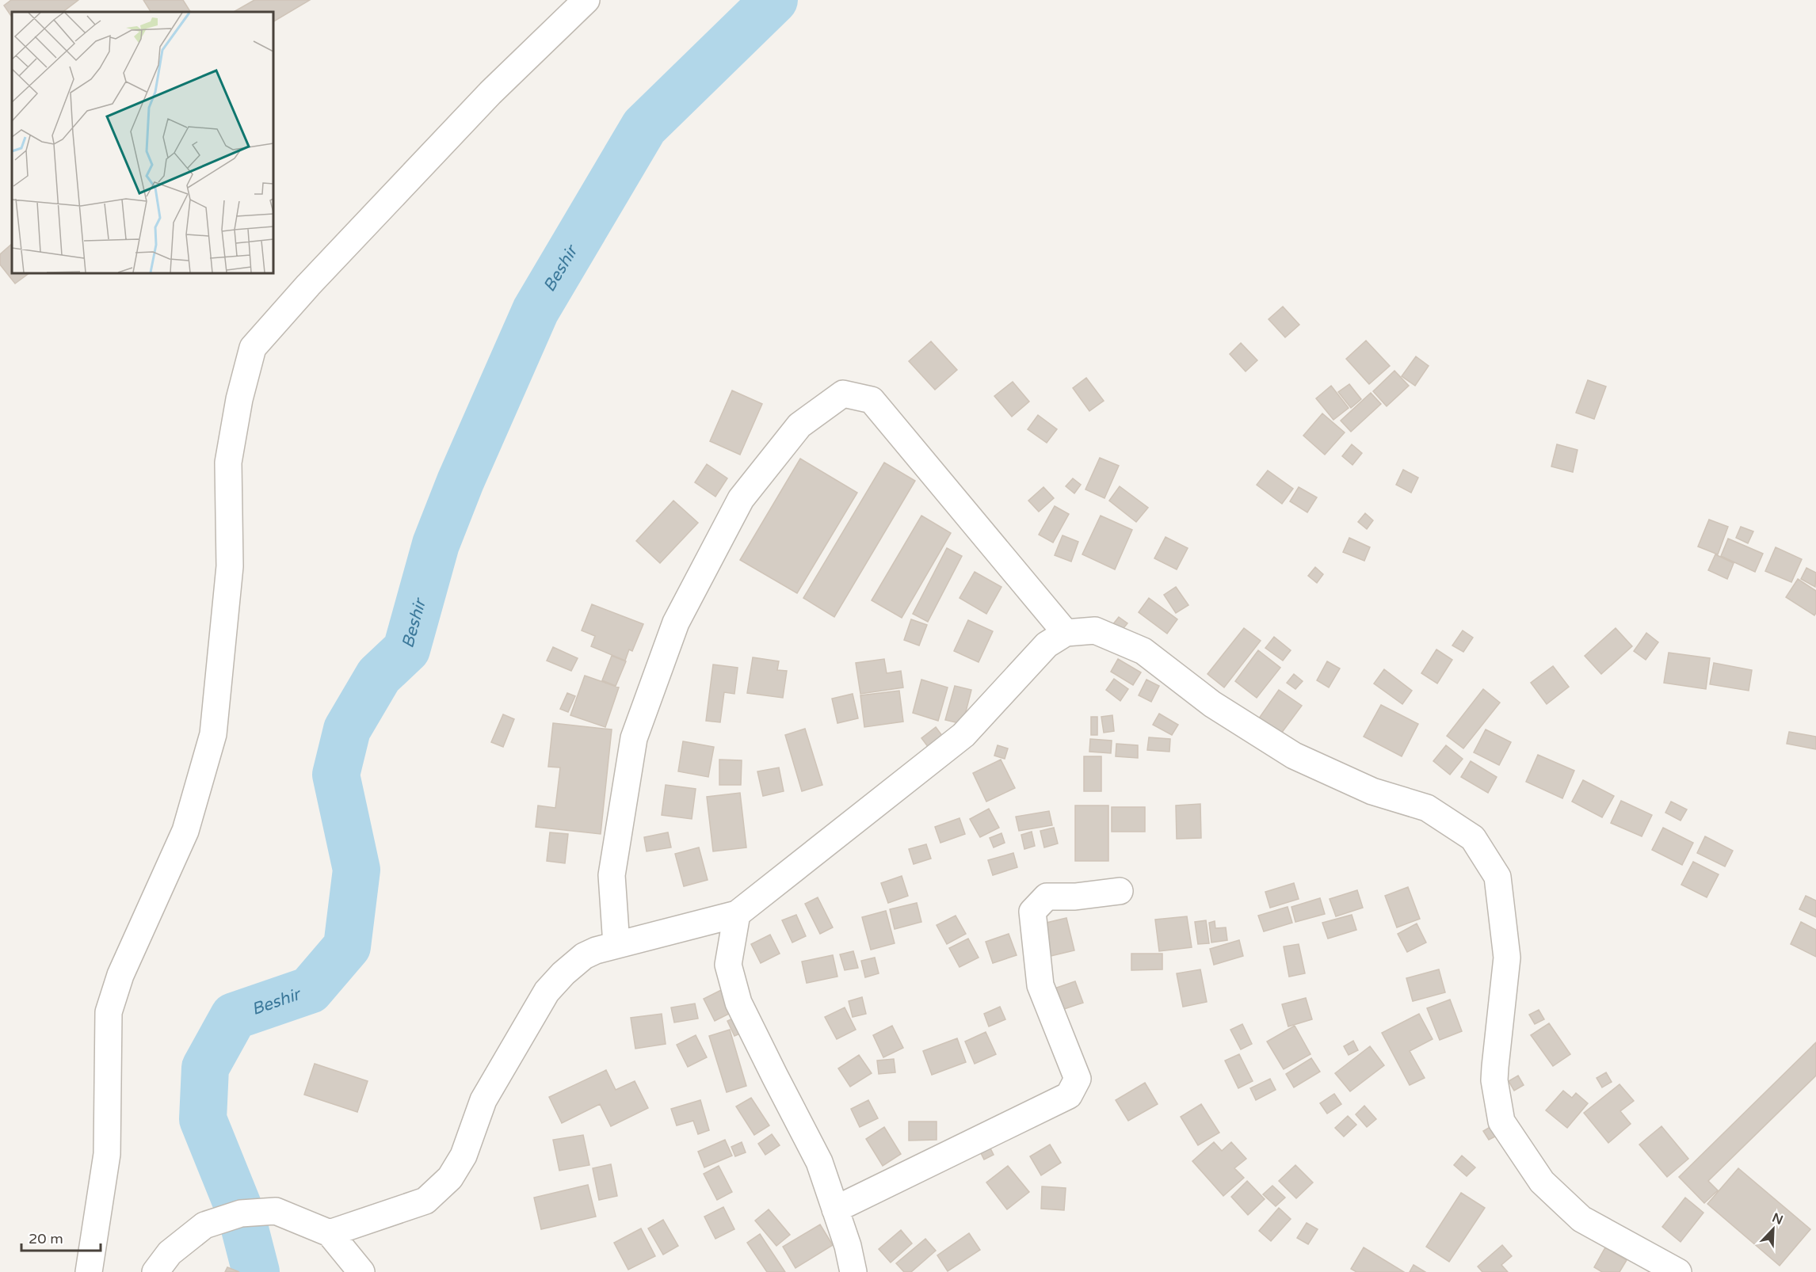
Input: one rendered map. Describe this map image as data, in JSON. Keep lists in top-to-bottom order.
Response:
{
  "water": ["Beshir"],
  "scale_bar": "20 m",
  "north": "top right"
}
